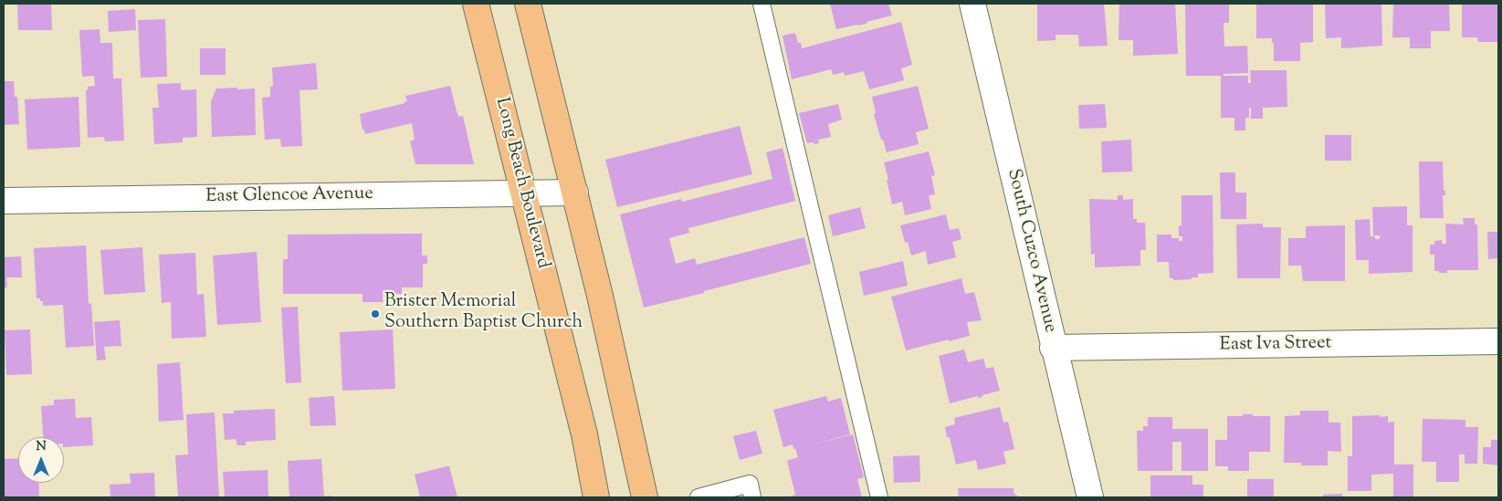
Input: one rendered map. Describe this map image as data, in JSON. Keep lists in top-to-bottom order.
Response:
{
  "streets": {
    "main road": ["Long Beach Boulevard"],
    "street": ["East Glencoe Avenue", "South Cuzco Avenue", "East Iva Street"]
  },
  "crossings": [
    ["Long Beach Boulevard", "East Glencoe Avenue"],
    ["South Cuzco Avenue", "East Iva Street"]
  ],
  "places": ["Brister Memorial Southern Baptist Church"],
  "north": "top"
}
